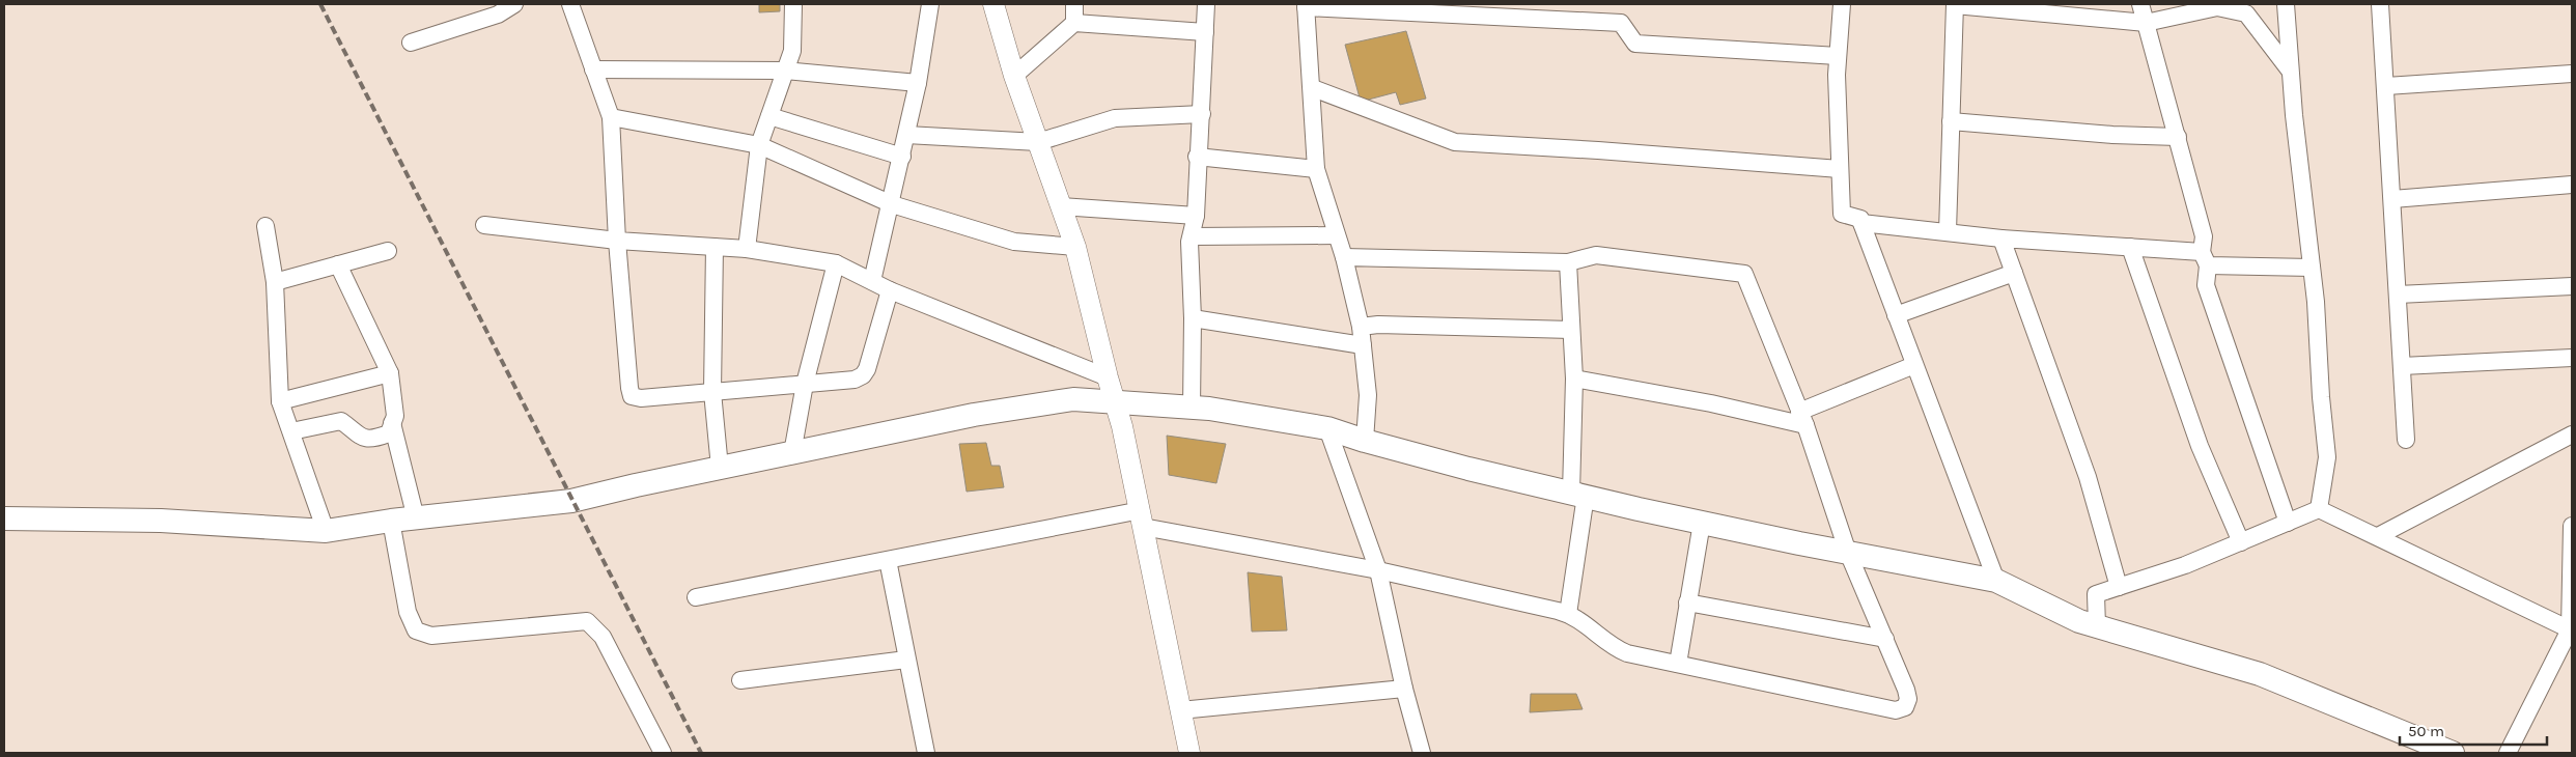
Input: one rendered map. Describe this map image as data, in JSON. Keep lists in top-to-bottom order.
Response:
{
  "scale_bar": "50 m"
}
